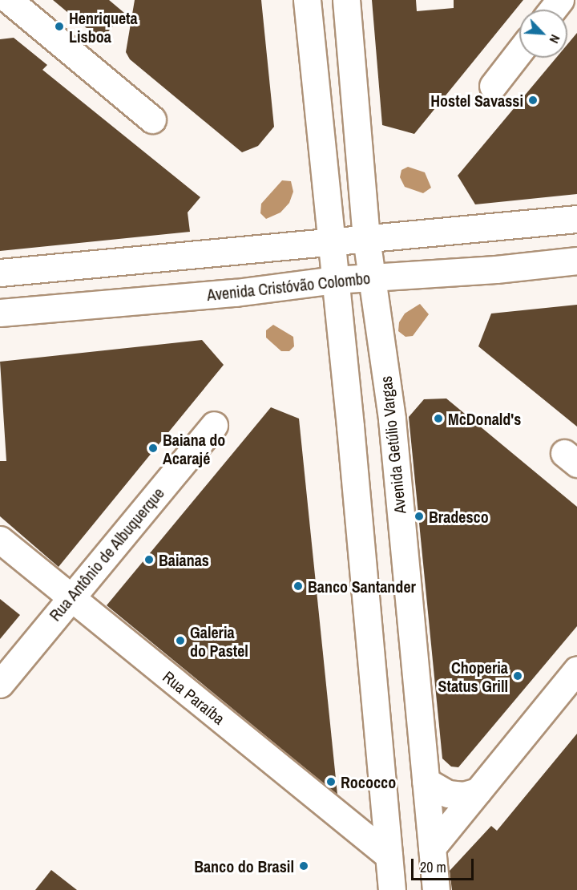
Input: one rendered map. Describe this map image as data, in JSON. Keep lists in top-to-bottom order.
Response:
{
  "streets": {
    "main road": [
      "Avenida Cristóvão Colombo",
      "Avenida Getúlio Vargas",
      "Rua Antônio de Albuquerque",
      "Rua Paraíba"
    ]
  },
  "crossings": [
    ["Avenida Cristóvão Colombo", "Avenida Getúlio Vargas"],
    ["Rua Antônio de Albuquerque", "Rua Paraíba"]
  ],
  "places": [
    "Henriqueta Lisboa",
    "Hostel Savassi",
    "McDonald's",
    "Baiana do Acarajé",
    "Bradesco",
    "Baianas",
    "Banco Santander",
    "Galeria do Pastel",
    "Choperia Status Grill",
    "Rococco",
    "Banco do Brasil"
  ],
  "scale_bar": "20 m",
  "north": "bottom right"
}
